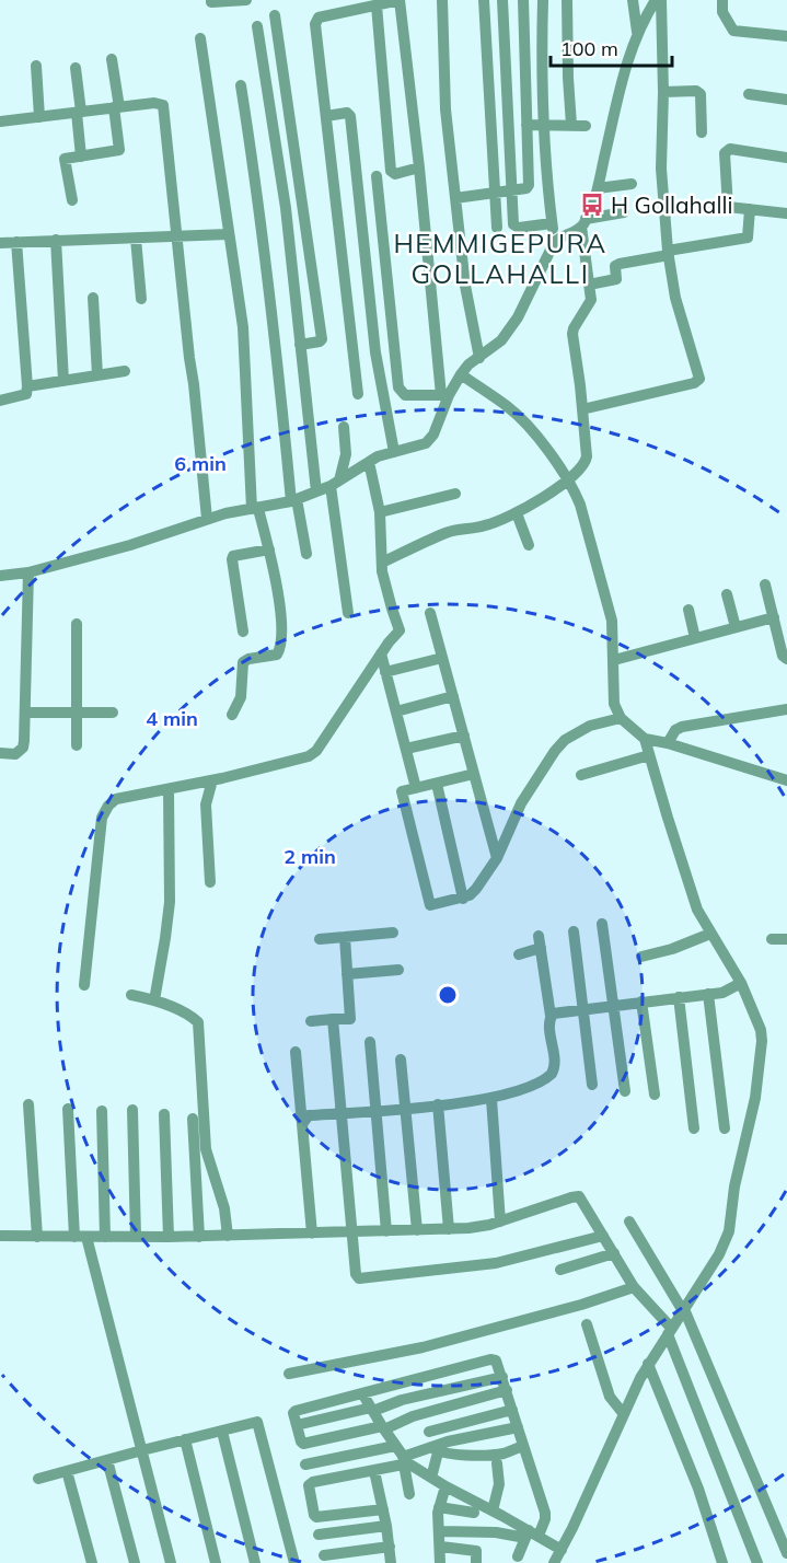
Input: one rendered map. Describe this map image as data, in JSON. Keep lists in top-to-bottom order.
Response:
{
  "districts": ["HEMMIGEPURA GOLLAHALLI"],
  "places": {
    "bus stop": ["H Gollahalli"]
  },
  "scale_bar": "100 m",
  "rings": ["6 min", "4 min", "2 min"]
}
